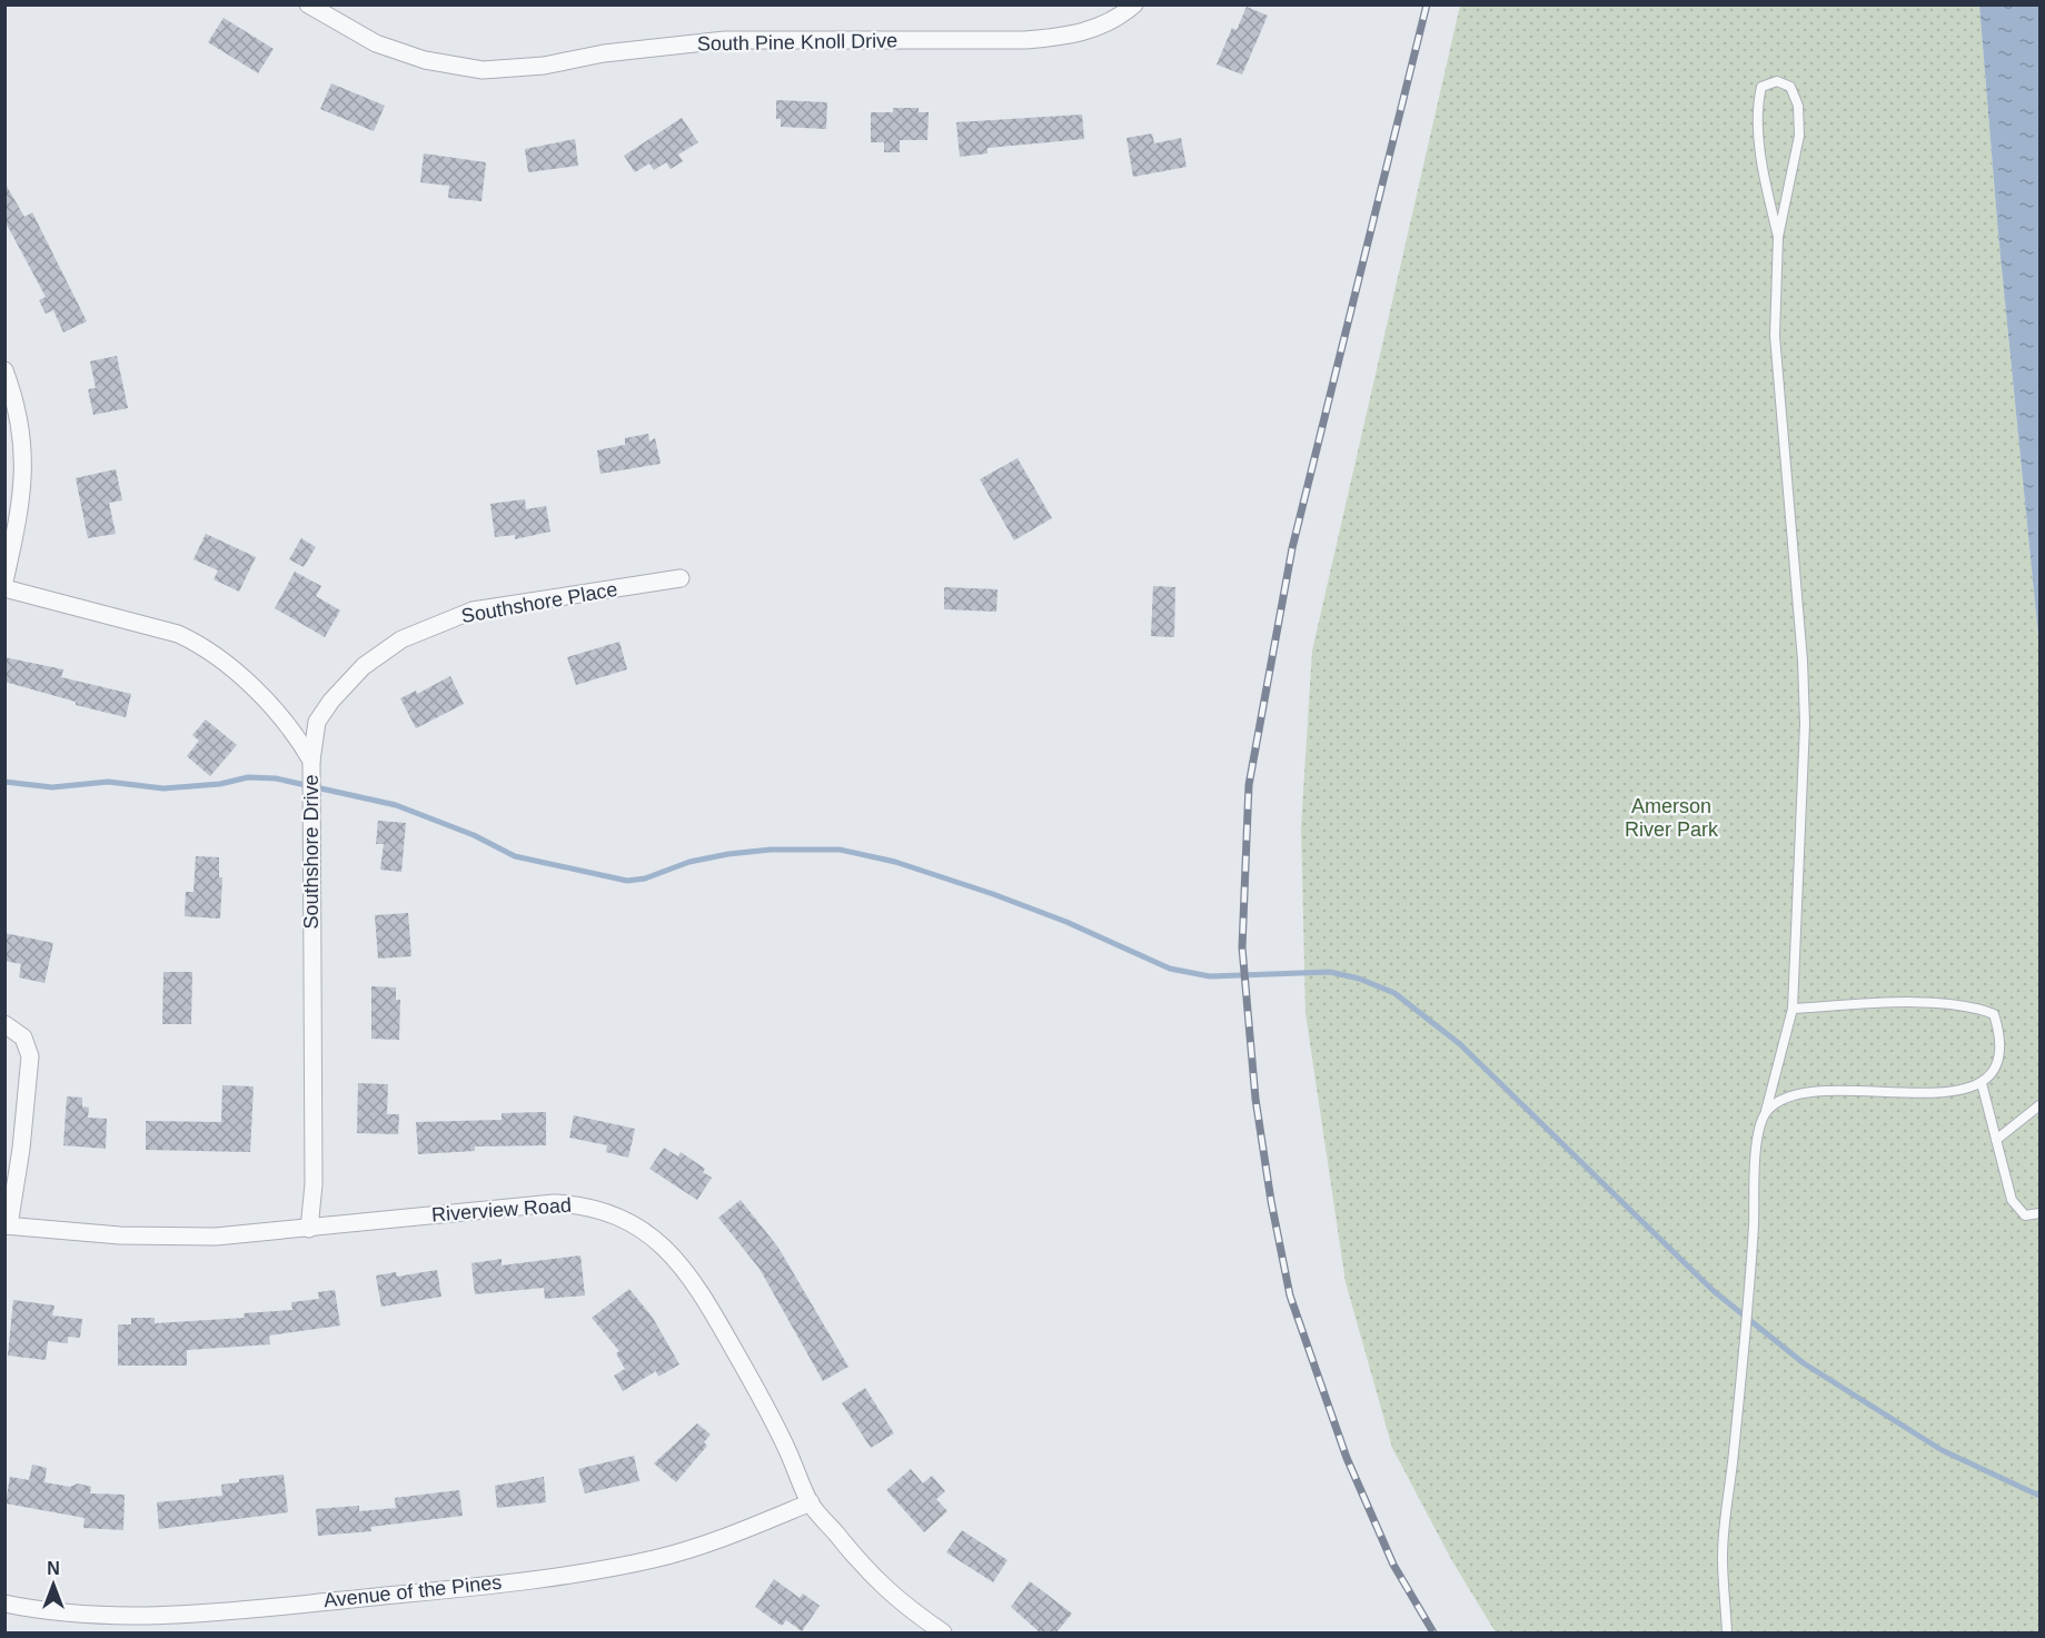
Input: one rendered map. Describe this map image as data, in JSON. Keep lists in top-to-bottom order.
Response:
{
  "streets": {
    "street": [
      "South Pine Knoll Drive",
      "Southshore Place",
      "Southshore Drive",
      "Riverview Road",
      "Avenue of the Pines"
    ]
  },
  "crossings": [
    ["Southshore Place", "Southshore Drive"],
    ["Southshore Drive", "Riverview Road"],
    ["Riverview Road", "Avenue of the Pines"]
  ],
  "parks": ["Amerson River Park"],
  "north": "top"
}
